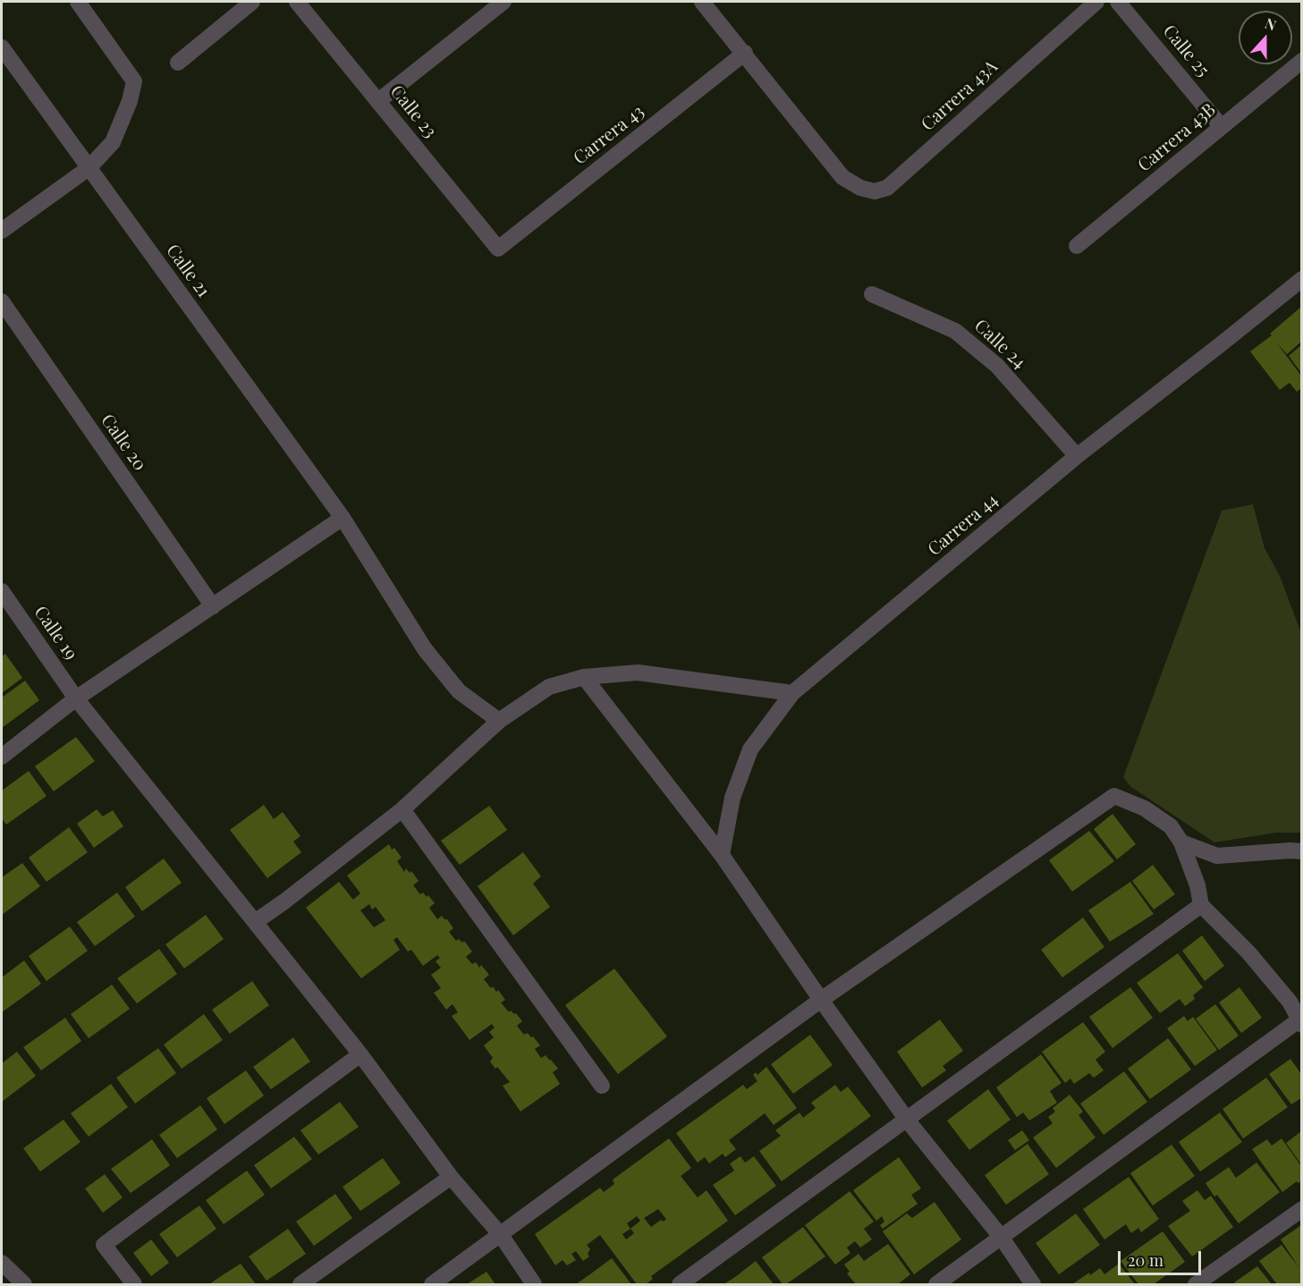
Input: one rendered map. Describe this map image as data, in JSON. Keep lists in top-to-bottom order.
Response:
{
  "streets": {
    "street": [
      "Calle 25",
      "Carrera 43A",
      "Calle 23",
      "Carrera 43",
      "Carrera 43B",
      "Calle 21",
      "Calle 24",
      "Calle 20",
      "Carrera 44",
      "Calle 19"
    ]
  },
  "crossings": [
    ["Calle 25", "Carrera 43B"],
    ["Carrera 43A", "Carrera 43"],
    ["Calle 23", "Carrera 43"],
    ["Calle 24", "Carrera 44"]
  ],
  "scale_bar": "20 m",
  "north": "top"
}
